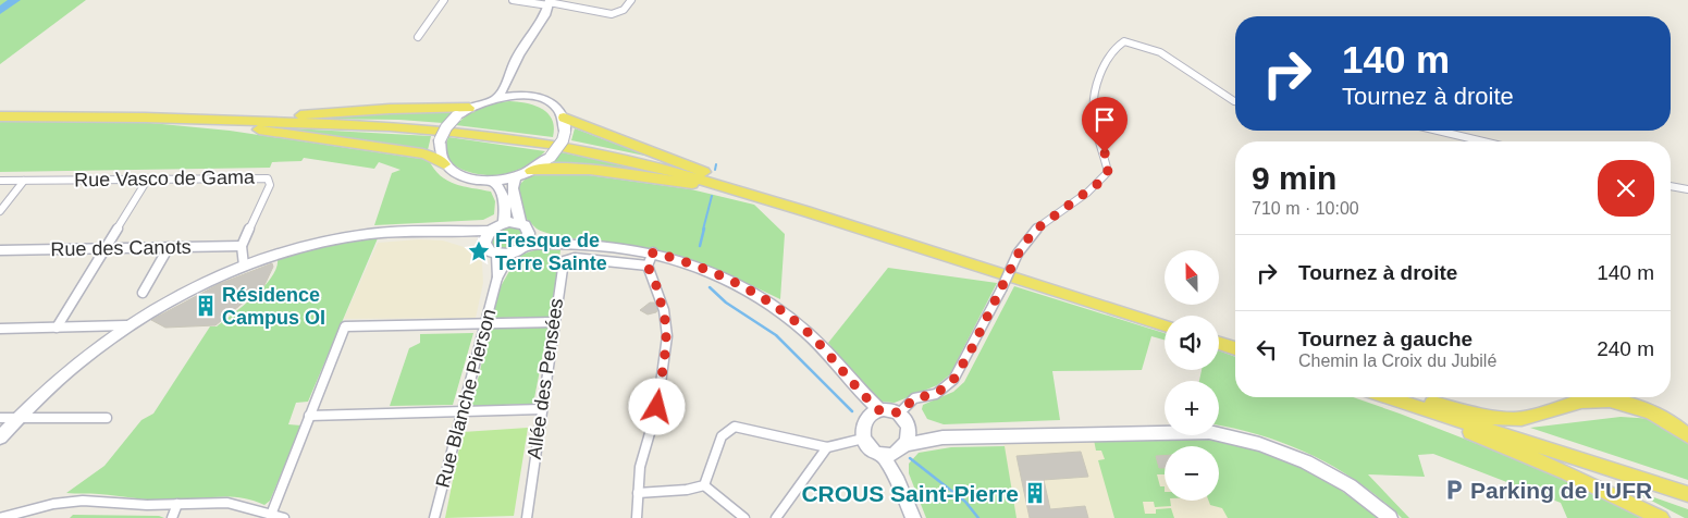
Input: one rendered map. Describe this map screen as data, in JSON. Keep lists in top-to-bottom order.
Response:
{
  "streets": {
    "street": [
      "Rue Vasco de Gama",
      "Rue des Canots",
      "Allée des Pensées",
      "Rue Blanche Pierson"
    ]
  },
  "crossings": [
    ["Rue Vasco de Gama", "Rue des Canots"]
  ],
  "places": {
    "place": ["Fresque de Terre Sainte"],
    "building": ["Résidence Campus OI", "CROUS Saint-Pierre"],
    "parking": ["Parking de l'UFR"]
  },
  "north": "top",
  "page": {
    "turn": ["140 m", "Tournez à droite"],
    "heading": ["9 min", "710 m · 10:00"],
    "list": [
      {
        "name": "Tournez à droite",
        "value": "140 m"
      },
      {
        "name": "Tournez à gauche",
        "note": "Chemin la Croix du Jubilé",
        "value": "240 m"
      }
    ],
    "map_buttons": ["+", "−"]
  }
}
